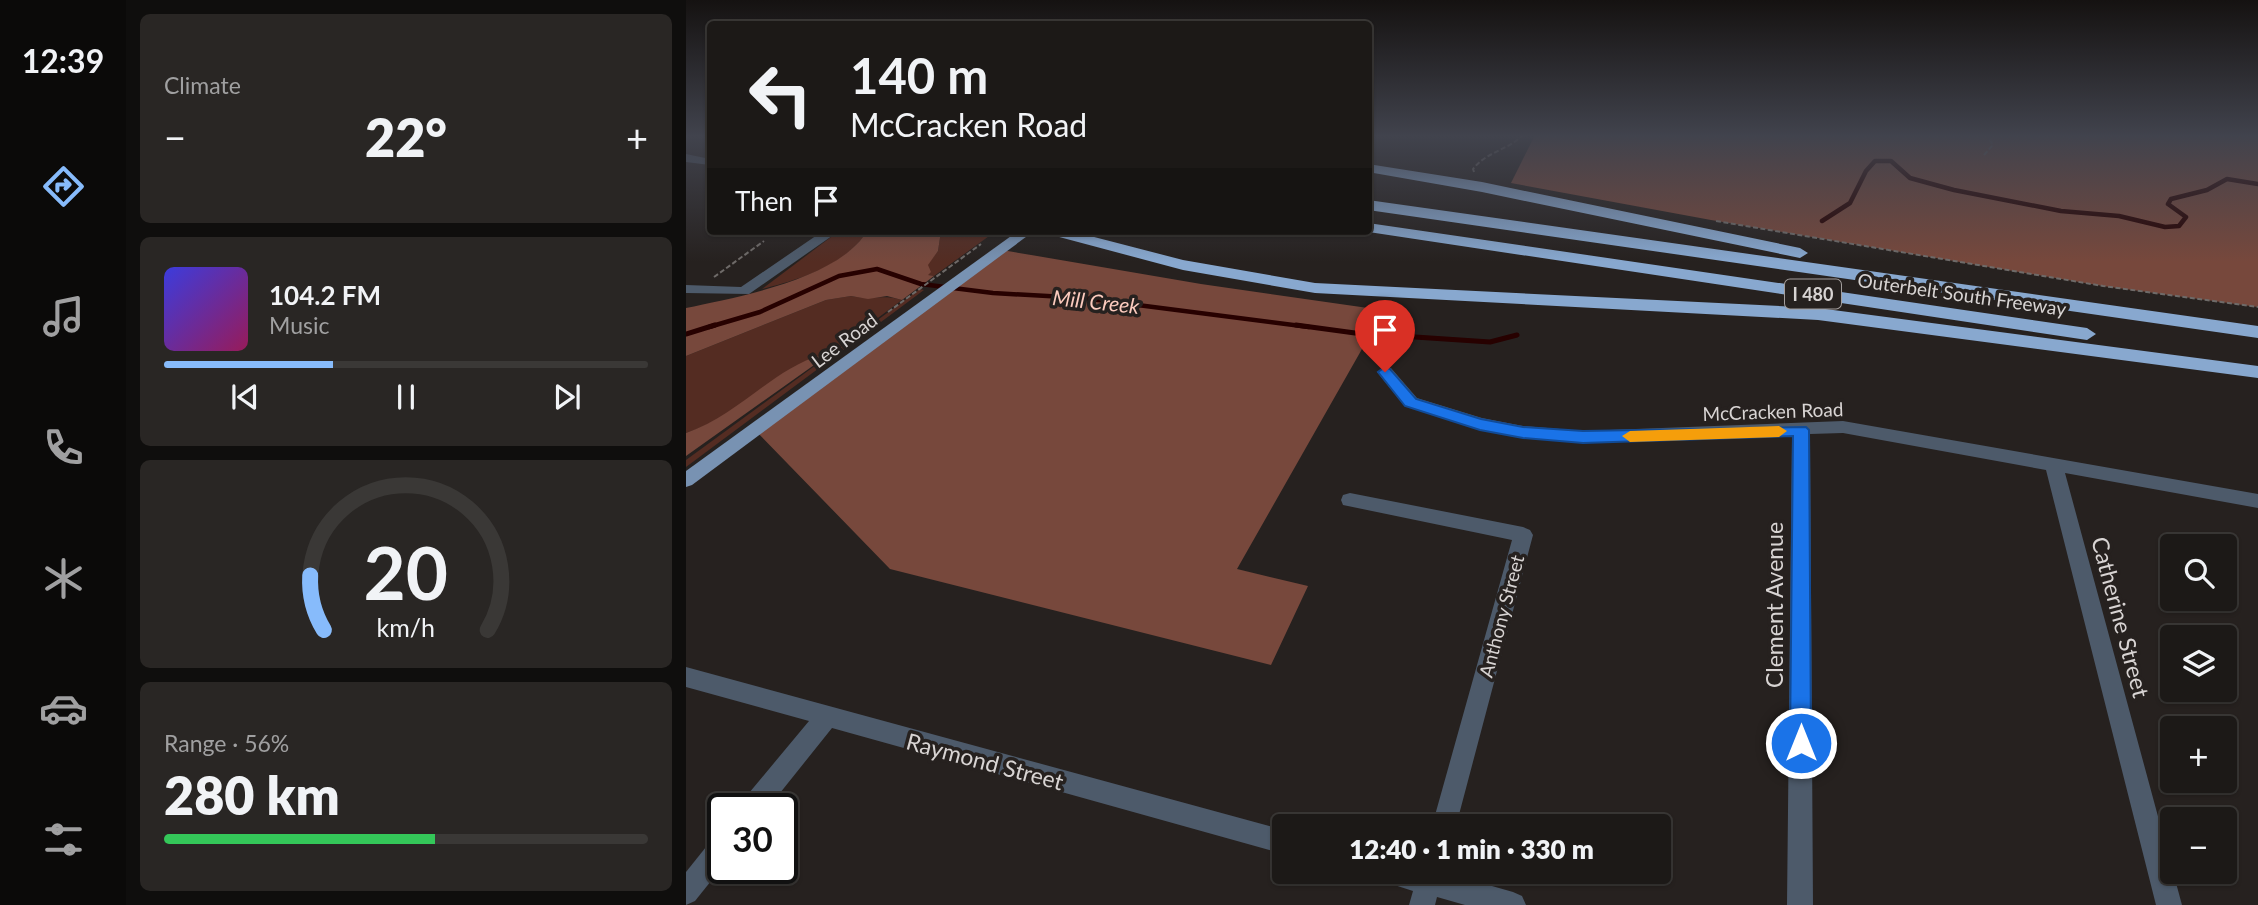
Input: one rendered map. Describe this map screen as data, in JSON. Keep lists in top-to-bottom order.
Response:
{
  "streets": {
    "highway": ["I 480", "Outerbelt South Freeway"],
    "main road": ["Lee Road"],
    "street": [
      "McCracken Road",
      "Clement Avenue",
      "Anthony Street",
      "Catherine Street",
      "Raymond Street"
    ]
  },
  "crossings": [
    ["McCracken Road", "Clement Avenue"],
    ["McCracken Road", "Catherine Street"]
  ],
  "water": ["Mill Creek"],
  "page": {
    "tabs": "12:39",
    "tile": [
      "Climate",
      ["Range · 56%", "280 km"]
    ],
    "turn": ["140 m", "McCracken Road"],
    "heat": ["−", "22°", "+"],
    "then": "Then",
    "song": ["104.2 FM", "Music"],
    "map_buttons": ["+", "−"],
    "limit": "30",
    "trip": "12:40 · 1 min · 330 m",
    "gauge": ["20", "km/h"]
  }
}
